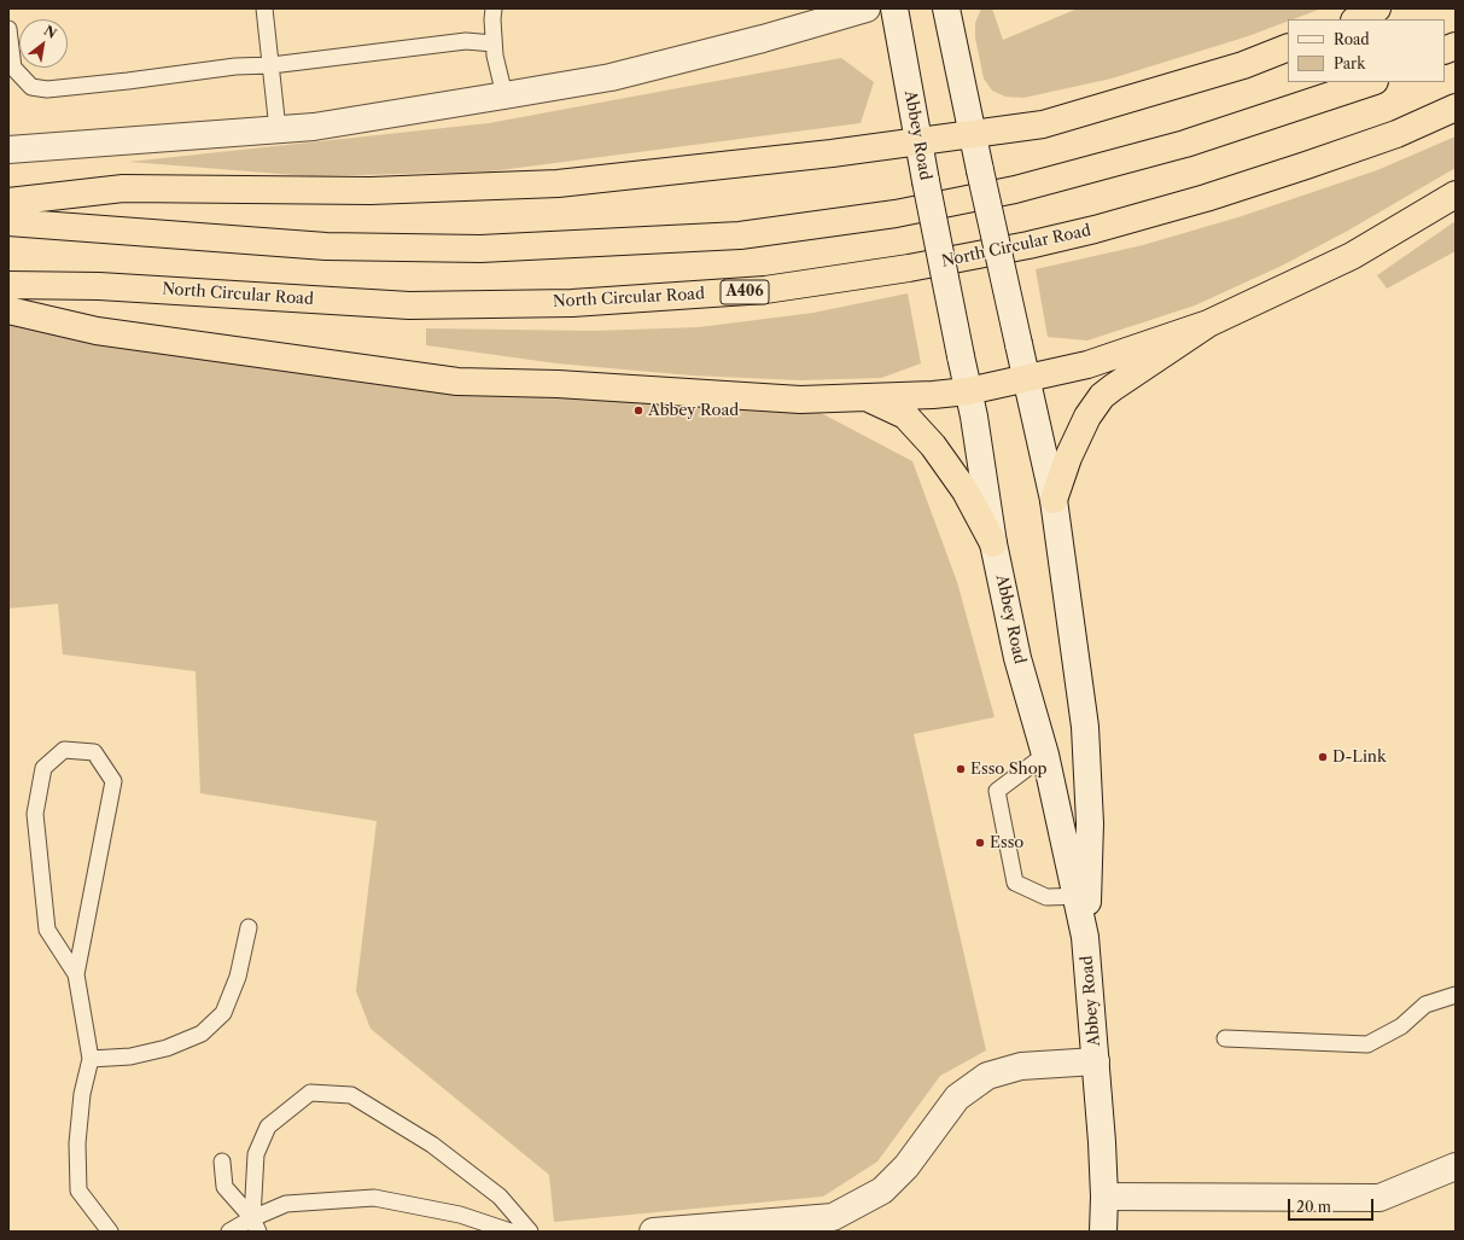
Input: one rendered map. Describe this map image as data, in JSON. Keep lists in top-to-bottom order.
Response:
{
  "streets": {
    "highway": ["North Circular Road", "A406"],
    "street": ["Abbey Road"]
  },
  "places": [
    "Abbey Road",
    "D-Link",
    "Esso Shop",
    "Esso"
  ],
  "legend": ["Road", "Park"],
  "scale_bar": "20 m",
  "north": "top right"
}
